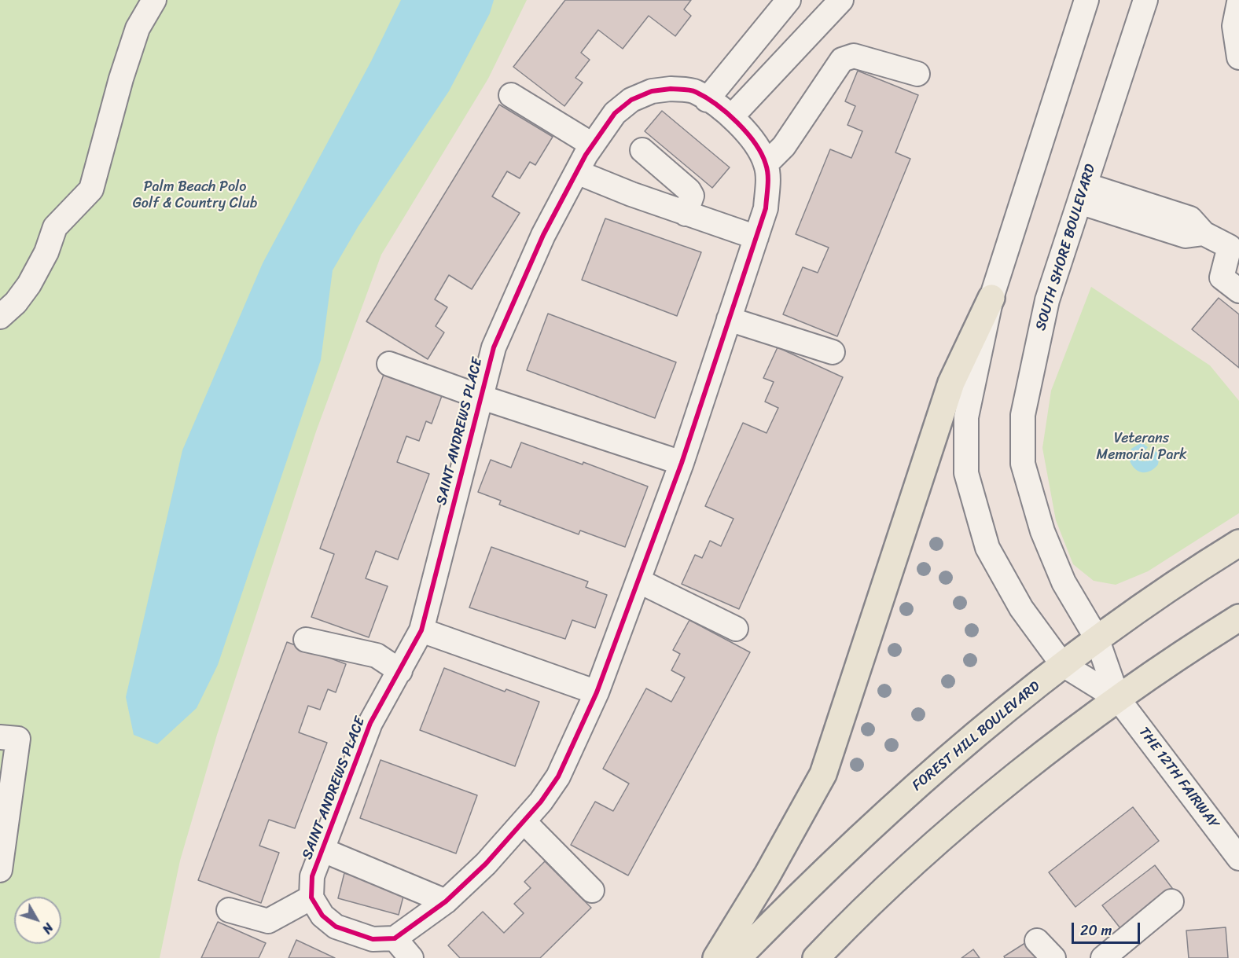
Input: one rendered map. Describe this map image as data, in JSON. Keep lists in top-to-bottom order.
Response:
{
  "streets": {
    "main road": ["FOREST HILL BOULEVARD"],
    "street": ["SOUTH SHORE BOULEVARD", "SAINT ANDREWS PLACE", "THE 12TH FAIRWAY"]
  },
  "crossings": [
    ["SOUTH SHORE BOULEVARD", "FOREST HILL BOULEVARD"],
    ["SOUTH SHORE BOULEVARD", "THE 12TH FAIRWAY"]
  ],
  "parks": ["Palm Beach Polo Golf & Country Club", "Veterans Memorial Park"],
  "scale_bar": "20 m",
  "north": "bottom right"
}
